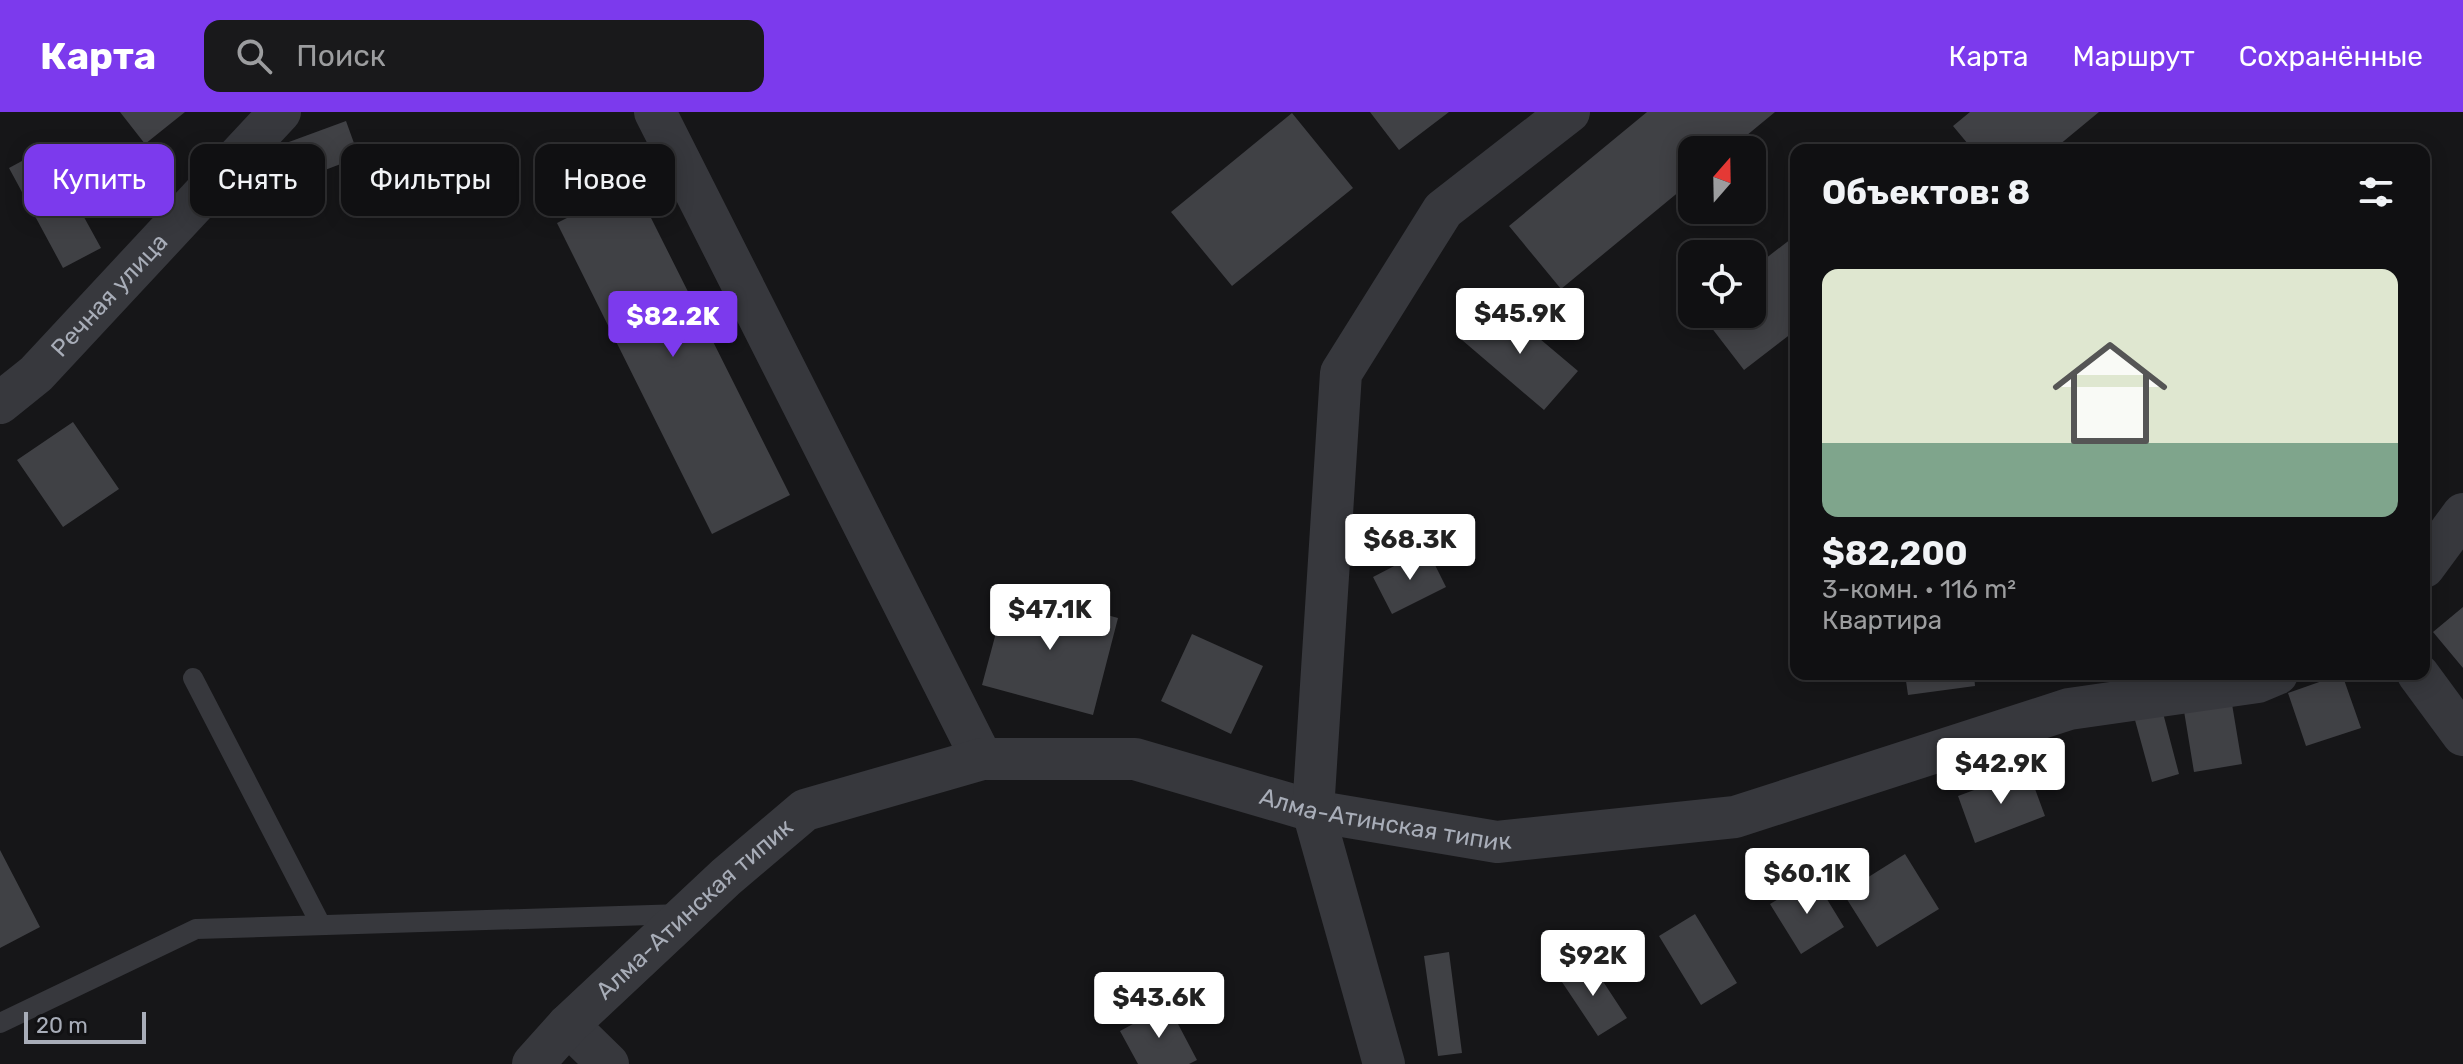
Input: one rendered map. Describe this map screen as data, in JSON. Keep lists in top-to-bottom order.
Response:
{
  "streets": {
    "street": ["Речная улица", "Алма-Атинская типик"]
  },
  "scale_bar": "20 m",
  "north": "top",
  "page": {
    "header": "Карта",
    "search": "Поиск",
    "nav": ["Карта", "Маршрут", "Сохранённые"],
    "chip": [
      "Купить",
      "Снять",
      "Фильтры",
      "Новое"
    ],
    "heading": "Объектов: 8",
    "list": [
      {
        "name": "$82,200",
        "note": "3-комн. · 116 m² · Квартира"
      }
    ],
    "price": [
      "$45.9K",
      "$82.2K",
      "$68.3K",
      "$47.1K",
      "$42.9K",
      "$60.1K",
      "$92K",
      "$43.6K"
    ],
    "scale": "20 m"
  }
}
